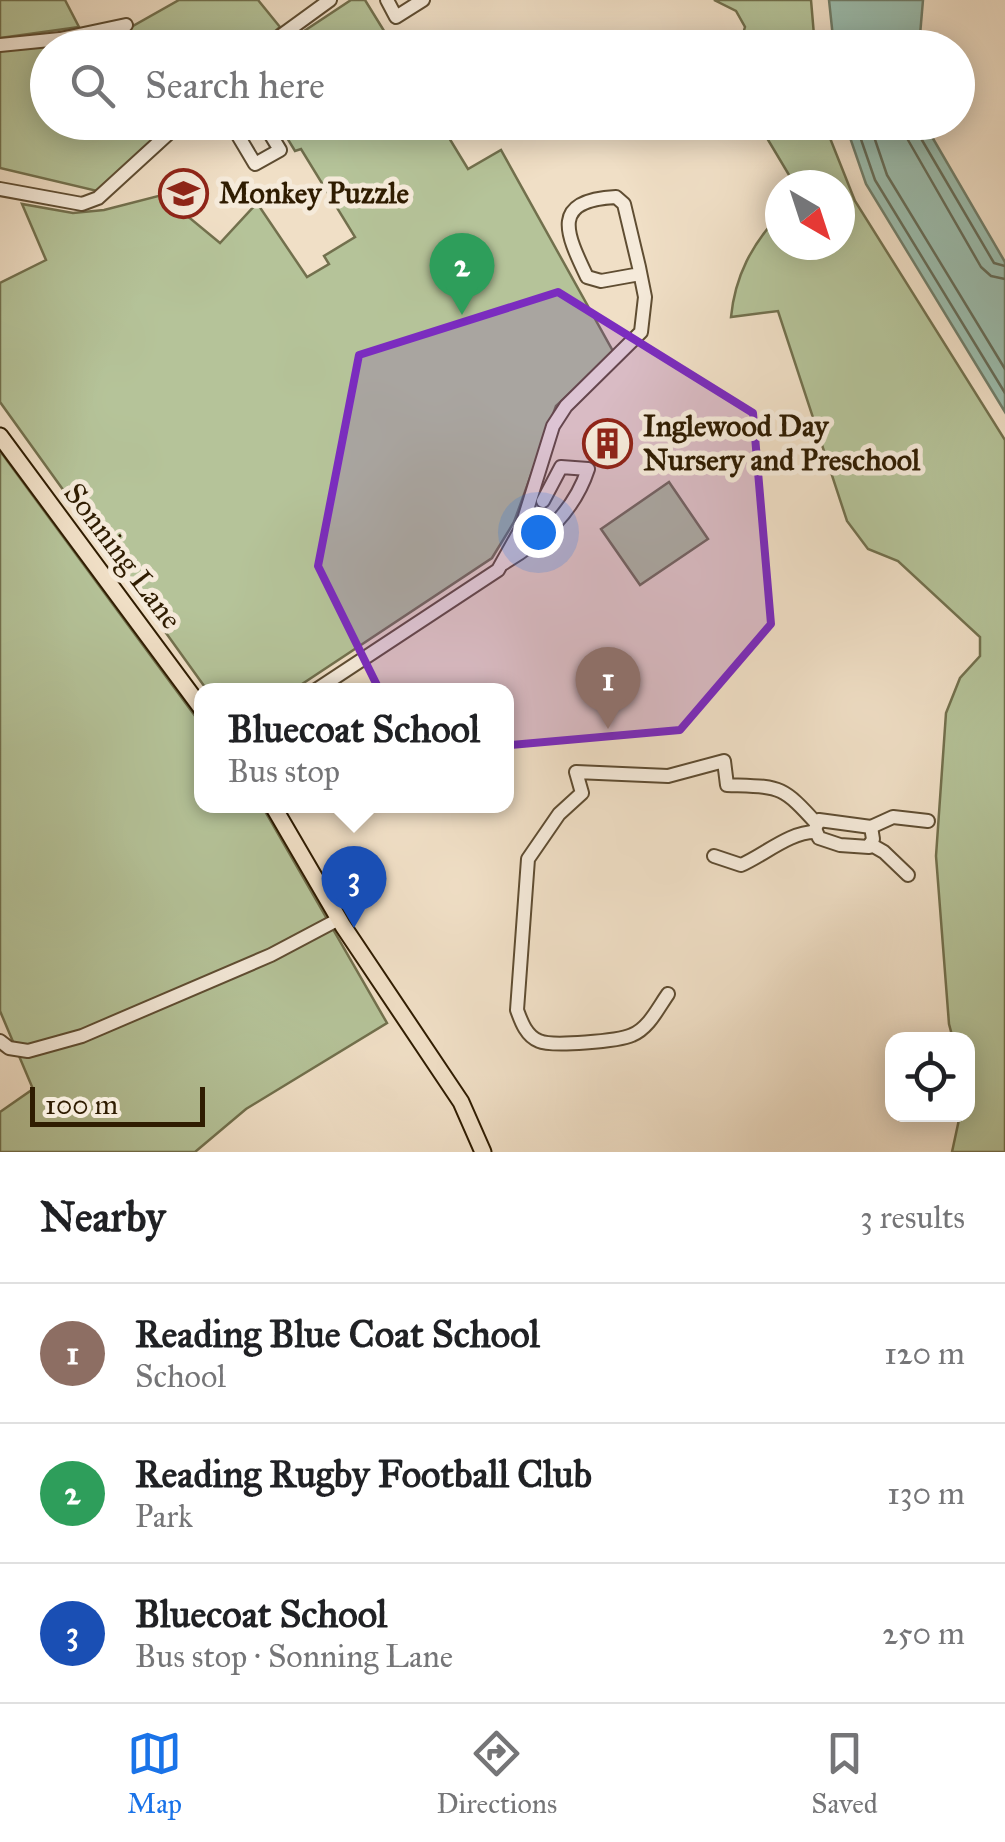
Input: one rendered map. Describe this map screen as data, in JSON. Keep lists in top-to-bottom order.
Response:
{
  "streets": {
    "main road": ["Sonning Lane"]
  },
  "places": {
    "school or university": ["Monkey Puzzle"],
    "building": ["Inglewood Day Nursery and Preschool"]
  },
  "scale_bar": "100 m",
  "north": "bottom right",
  "page": {
    "search": "Search here",
    "pins": ["2", "1", "3"],
    "popup": ["Bluecoat School", "Bus stop"],
    "scale": "100 m",
    "heading": ["Nearby", "3 results"],
    "list": [
      {
        "mark": "1",
        "name": "Reading Blue Coat School",
        "note": "School",
        "value": "120 m"
      },
      {
        "mark": "2",
        "name": "Reading Rugby Football Club",
        "note": "Park",
        "value": "130 m"
      },
      {
        "mark": "3",
        "name": "Bluecoat School",
        "note": "Bus stop · Sonning Lane",
        "value": "250 m"
      }
    ],
    "nav": ["Map", "Directions", "Saved"]
  }
}
